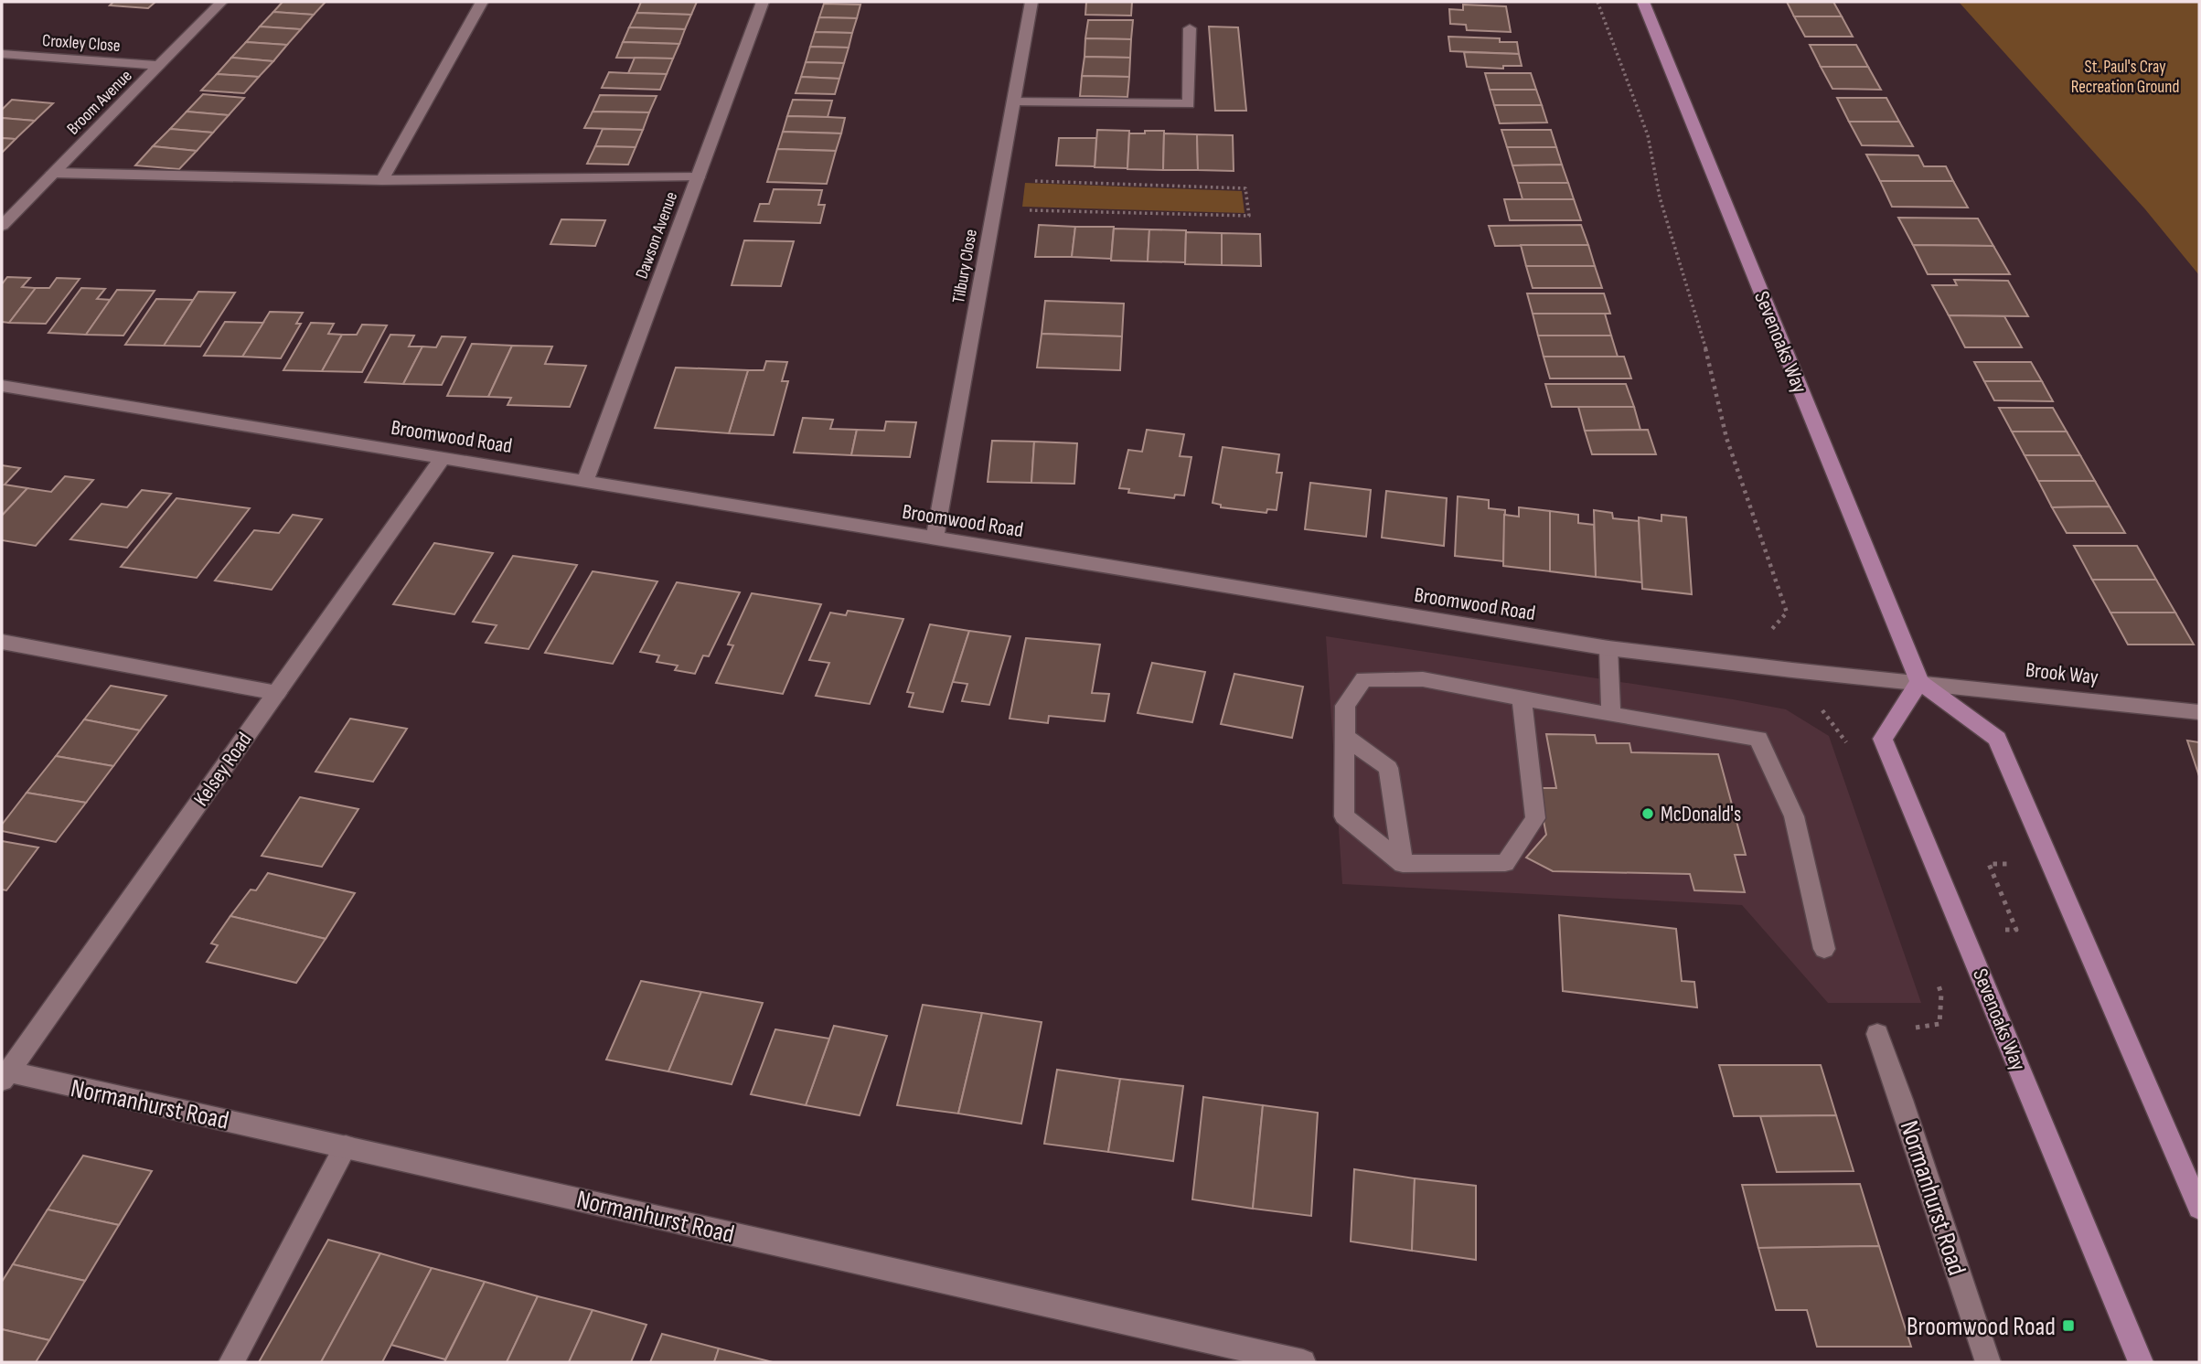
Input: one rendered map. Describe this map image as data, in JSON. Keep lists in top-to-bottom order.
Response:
{
  "streets": {
    "main road": ["Sevenoaks Way"],
    "street": [
      "Croxley Close",
      "Broom Avenue",
      "Dawson Avenue",
      "Tilbury Close",
      "Broomwood Road",
      "Brook Way",
      "Kelsey Road",
      "Normanhurst Road"
    ]
  },
  "crossings": [
    ["Croxley Close", "Broom Avenue"],
    ["Dawson Avenue", "Broomwood Road"],
    ["Tilbury Close", "Broomwood Road"],
    ["Sevenoaks Way", "Broomwood Road"],
    ["Sevenoaks Way", "Brook Way"],
    ["Broomwood Road", "Brook Way"],
    ["Broomwood Road", "Kelsey Road"],
    ["Kelsey Road", "Normanhurst Road"]
  ],
  "parks": ["St. Paul's Cray Recreation Ground"],
  "places": {
    "other": ["McDonald's"],
    "transit": ["Broomwood Road"]
  }
}
